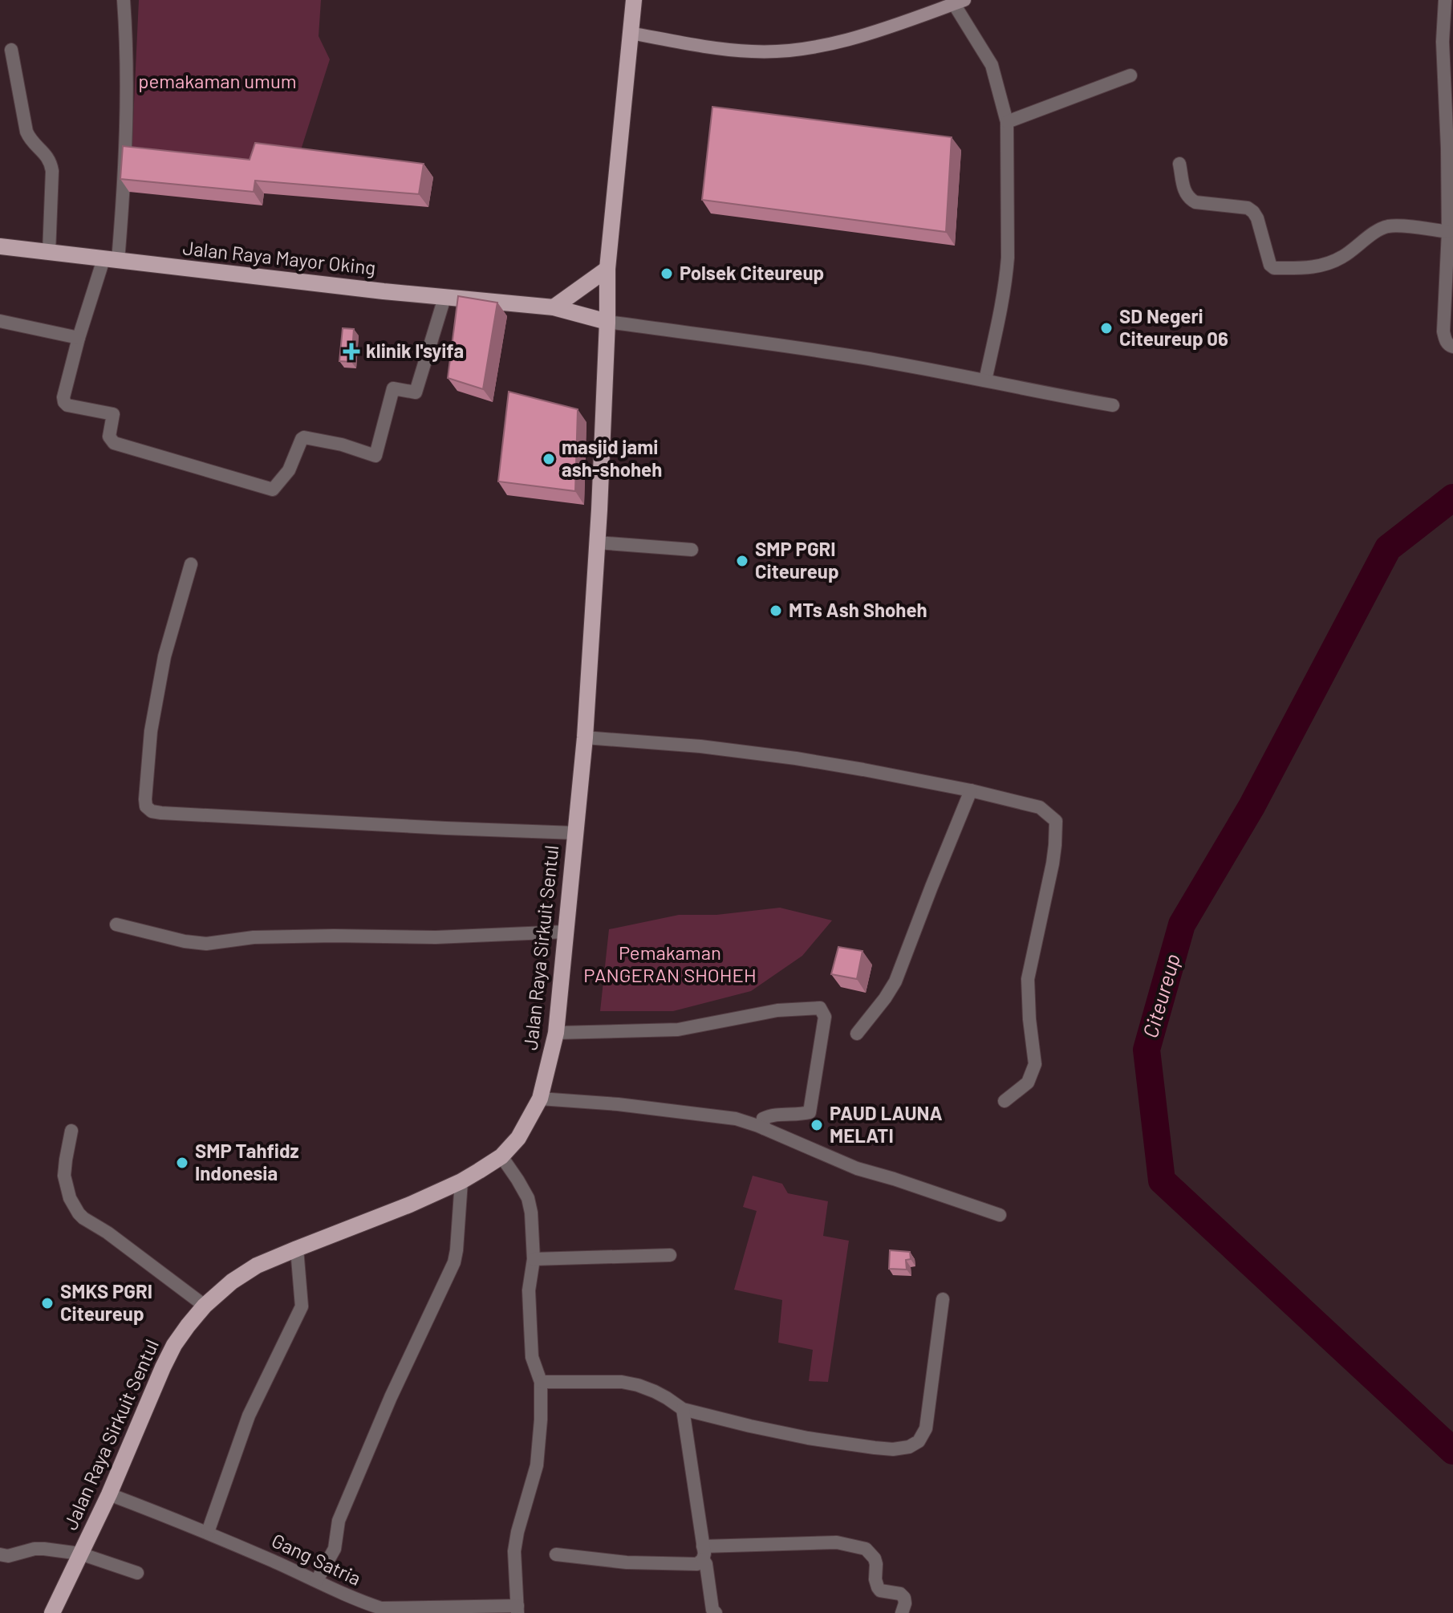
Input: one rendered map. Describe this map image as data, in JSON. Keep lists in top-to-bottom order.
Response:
{
  "streets": {
    "main road": ["Jalan Raya Mayor Oking", "Jalan Raya Sirkuit Sentul"],
    "street": ["Gang Satria"]
  },
  "crossings": [
    ["Jalan Raya Mayor Oking", "Jalan Raya Sirkuit Sentul"],
    ["Jalan Raya Sirkuit Sentul", "Gang Satria"]
  ],
  "water": ["Citeureup"],
  "parks": ["pemakaman umum", "Pemakaman PANGERAN SHOHEH"],
  "places": {
    "other": [
      "Polsek Citeureup",
      "SD Negeri Citeureup 06",
      "masjid jami ash-shoheh",
      "SMP PGRI Citeureup",
      "MTs Ash Shoheh",
      "PAUD LAUNA MELATI",
      "SMP Tahfidz Indonesia",
      "SMKS PGRI Citeureup"
    ],
    "health": ["klinik l'syifa"]
  }
}
